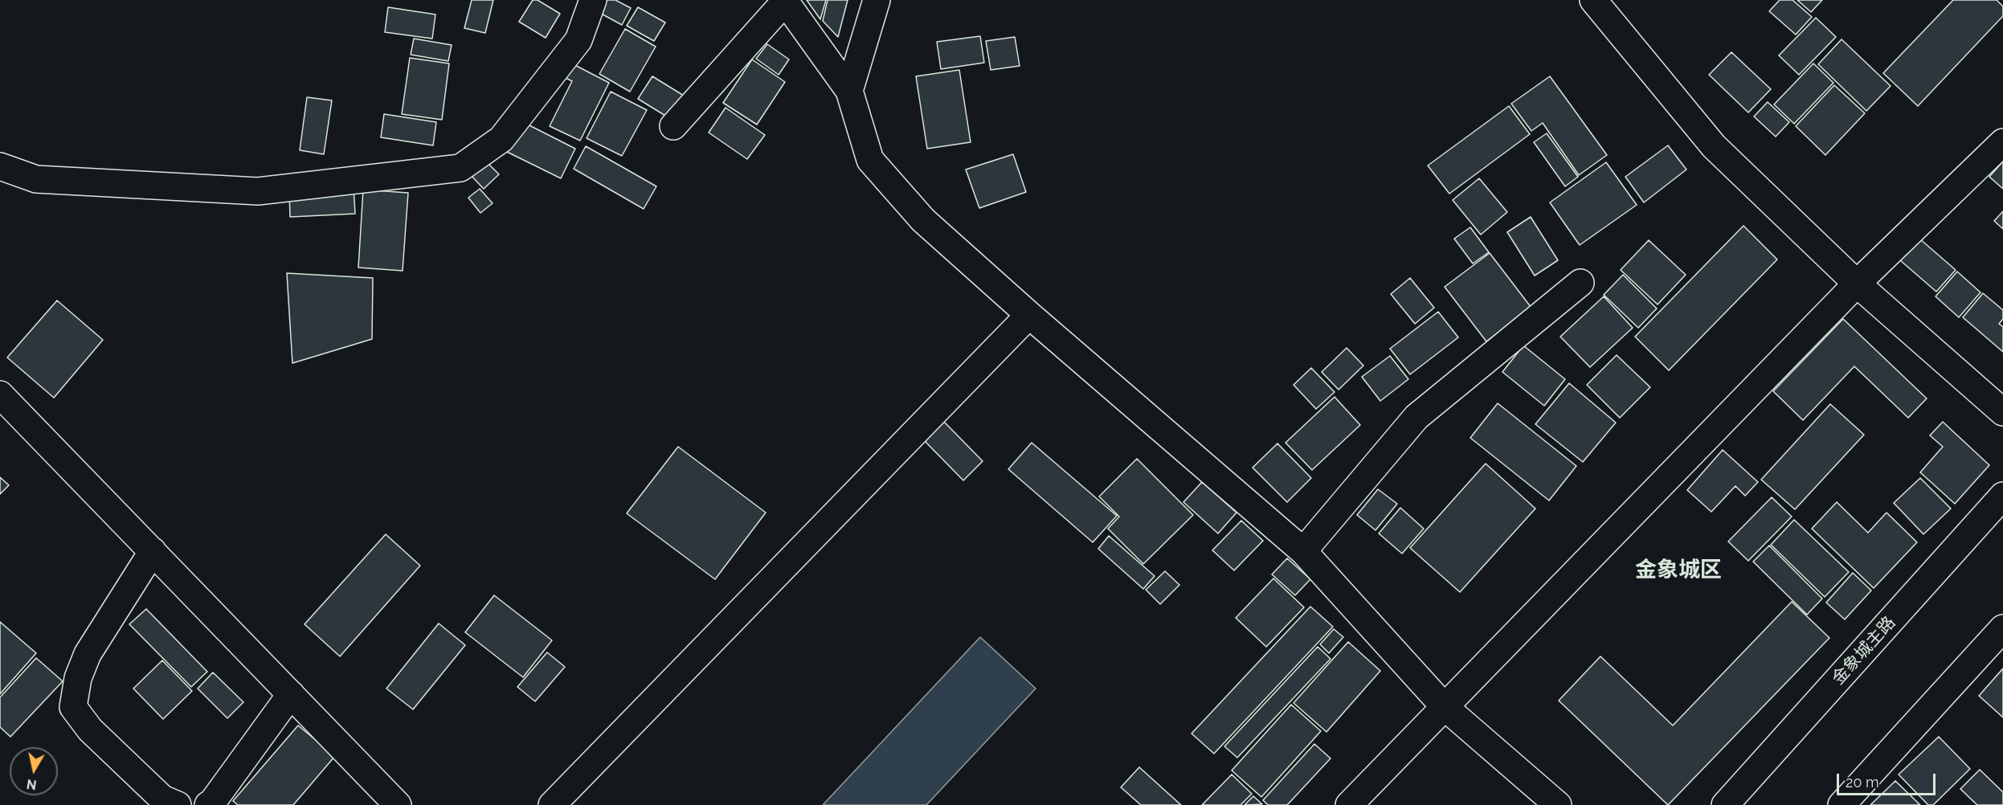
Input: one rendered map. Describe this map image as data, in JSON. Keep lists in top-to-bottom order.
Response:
{
  "streets": {
    "street": ["金象城主路"]
  },
  "districts": ["金象城区"],
  "scale_bar": "20 m",
  "north": "bottom"
}
